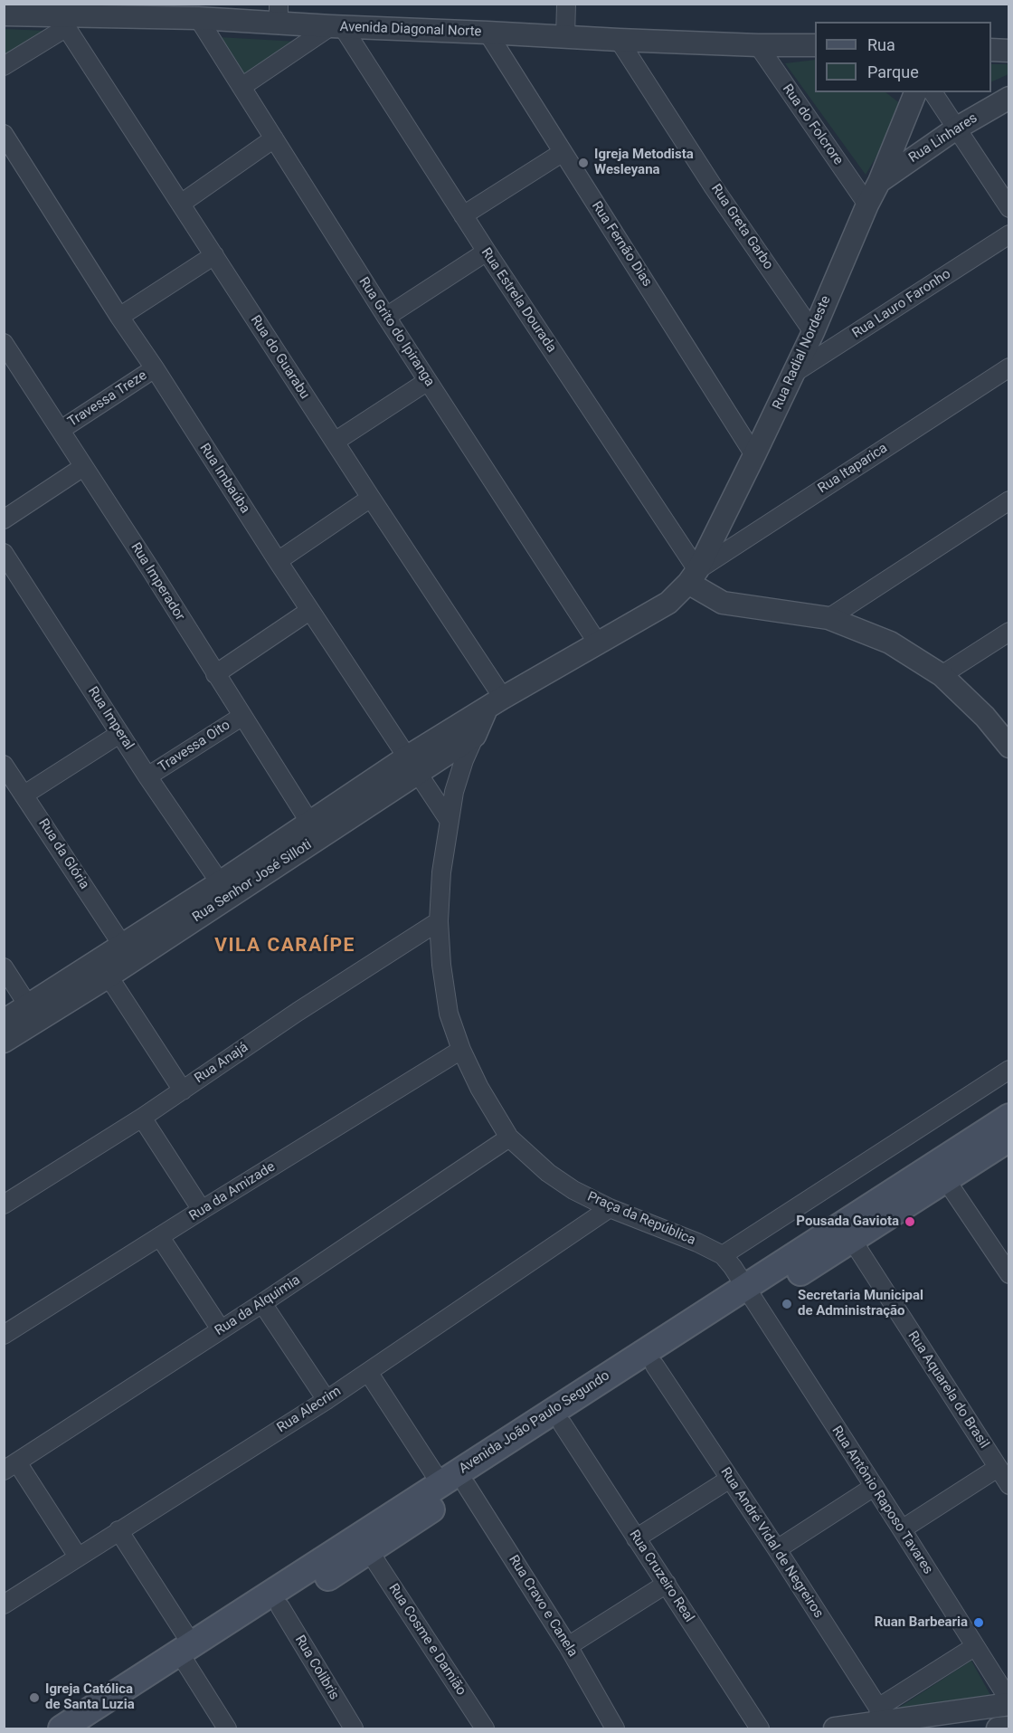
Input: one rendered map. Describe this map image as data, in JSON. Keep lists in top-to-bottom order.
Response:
{
  "streets": {
    "main road": ["Avenida João Paulo Segundo"],
    "street": [
      "Avenida Diagonal Norte",
      "Rua do Folcrore",
      "Rua Linhares",
      "Rua Greta Garbo",
      "Rua Fernão Dias",
      "Rua Estrela Dourada",
      "Rua Lauro Faronho",
      "Rua Grito do Ipiranga",
      "Rua Radial Nordeste",
      "Rua do Guarabu",
      "Travessa Treze",
      "Rua Itaparica",
      "Rua Imbaúba",
      "Rua Imperador",
      "Rua Imperal",
      "Travessa Oito",
      "Rua da Glória",
      "Rua Senhor José Silloti",
      "Rua Anajá",
      "Rua da Amizade",
      "Praça da República",
      "Rua da Alquimia",
      "Rua Aquarela do Brasil",
      "Rua Alecrim",
      "Rua Antônio Raposo Tavares",
      "Rua André Vidal de Negreiros",
      "Rua Cruzeiro Real",
      "Rua Cravo e Canela",
      "Rua Cosme e Damião",
      "Rua Colibris"
    ]
  },
  "crossings": [
    ["Avenida Diagonal Norte", "Rua do Folcrore"],
    ["Avenida Diagonal Norte", "Rua Greta Garbo"],
    ["Avenida Diagonal Norte", "Rua Fernão Dias"],
    ["Avenida Diagonal Norte", "Rua Estrela Dourada"],
    ["Avenida Diagonal Norte", "Rua Grito do Ipiranga"],
    ["Avenida Diagonal Norte", "Rua do Guarabu"],
    ["Rua do Folcrore", "Rua Radial Nordeste"],
    ["Rua Linhares", "Rua Radial Nordeste"],
    ["Rua Greta Garbo", "Rua Radial Nordeste"],
    ["Rua Fernão Dias", "Rua Radial Nordeste"],
    ["Rua Estrela Dourada", "Rua Radial Nordeste"],
    ["Rua Estrela Dourada", "Rua Itaparica"],
    ["Rua Lauro Faronho", "Rua Radial Nordeste"],
    ["Rua Grito do Ipiranga", "Rua Senhor José Silloti"],
    ["Rua Radial Nordeste", "Rua Itaparica"],
    ["Rua Radial Nordeste", "Rua Senhor José Silloti"],
    ["Rua do Guarabu", "Rua Senhor José Silloti"],
    ["Travessa Treze", "Rua Imbaúba"],
    ["Travessa Treze", "Rua Imperador"],
    ["Rua Imbaúba", "Rua Senhor José Silloti"],
    ["Rua Imbaúba", "Praça da República"],
    ["Rua Imperador", "Travessa Oito"],
    ["Rua Imperador", "Rua Senhor José Silloti"],
    ["Rua Imperal", "Travessa Oito"],
    ["Rua Imperal", "Rua Senhor José Silloti"],
    ["Rua da Glória", "Rua Senhor José Silloti"],
    ["Rua Senhor José Silloti", "Praça da República"],
    ["Rua Anajá", "Praça da República"],
    ["Rua da Amizade", "Praça da República"],
    ["Praça da República", "Rua da Alquimia"],
    ["Praça da República", "Rua Alecrim"],
    ["Praça da República", "Avenida João Paulo Segundo"],
    ["Praça da República", "Rua Antônio Raposo Tavares"],
    ["Rua Aquarela do Brasil", "Avenida João Paulo Segundo"],
    ["Avenida João Paulo Segundo", "Rua Antônio Raposo Tavares"],
    ["Avenida João Paulo Segundo", "Rua André Vidal de Negreiros"],
    ["Avenida João Paulo Segundo", "Rua Cruzeiro Real"],
    ["Avenida João Paulo Segundo", "Rua Cravo e Canela"],
    ["Avenida João Paulo Segundo", "Rua Cosme e Damião"],
    ["Avenida João Paulo Segundo", "Rua Colibris"]
  ],
  "districts": ["VILA CARAÍPE"],
  "places": [
    "Igreja Metodista Wesleyana",
    "Pousada Gaviota",
    "Secretaria Municipal de Administração",
    "Ruan Barbearia",
    "Igreja Católica de Santa Luzia"
  ],
  "legend": ["Rua", "Parque"]
}
